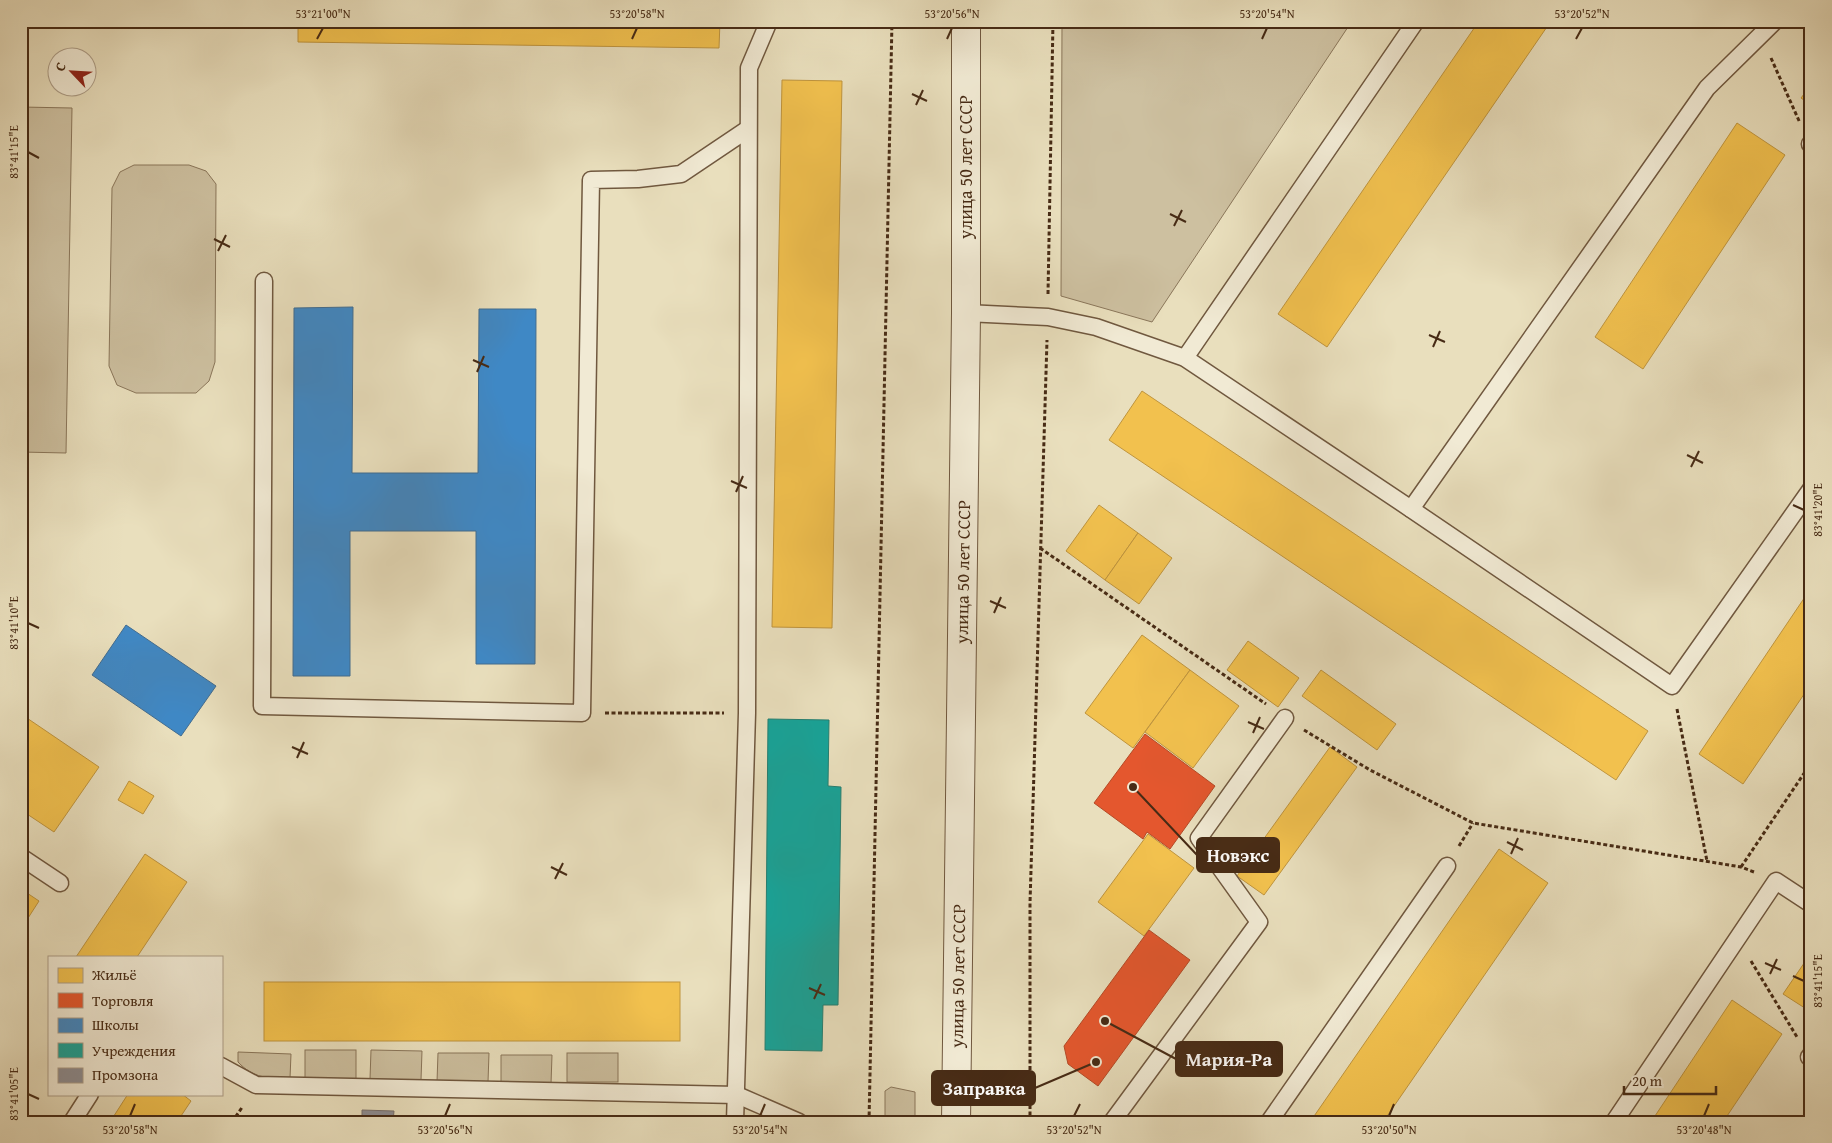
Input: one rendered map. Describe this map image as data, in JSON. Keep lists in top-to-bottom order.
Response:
{
  "streets": {
    "street": ["улица 50 лет СССР"]
  },
  "places": ["Новэкс", "Мария-Ра", "Заправка"],
  "legend": [
    "Жильё",
    "Торговля",
    "Школы",
    "Учреждения",
    "Промзона"
  ],
  "scale_bar": "20 m",
  "north": "top left",
  "coordinates": [
    "53°21'00\"N",
    "53°20'58\"N",
    "53°20'56\"N",
    "53°20'54\"N",
    "53°20'52\"N",
    "83°41'15\"E",
    "83°41'20\"E",
    "83°41'10\"E",
    "83°41'05\"E",
    "53°20'50\"N",
    "53°20'48\"N"
  ]
}
